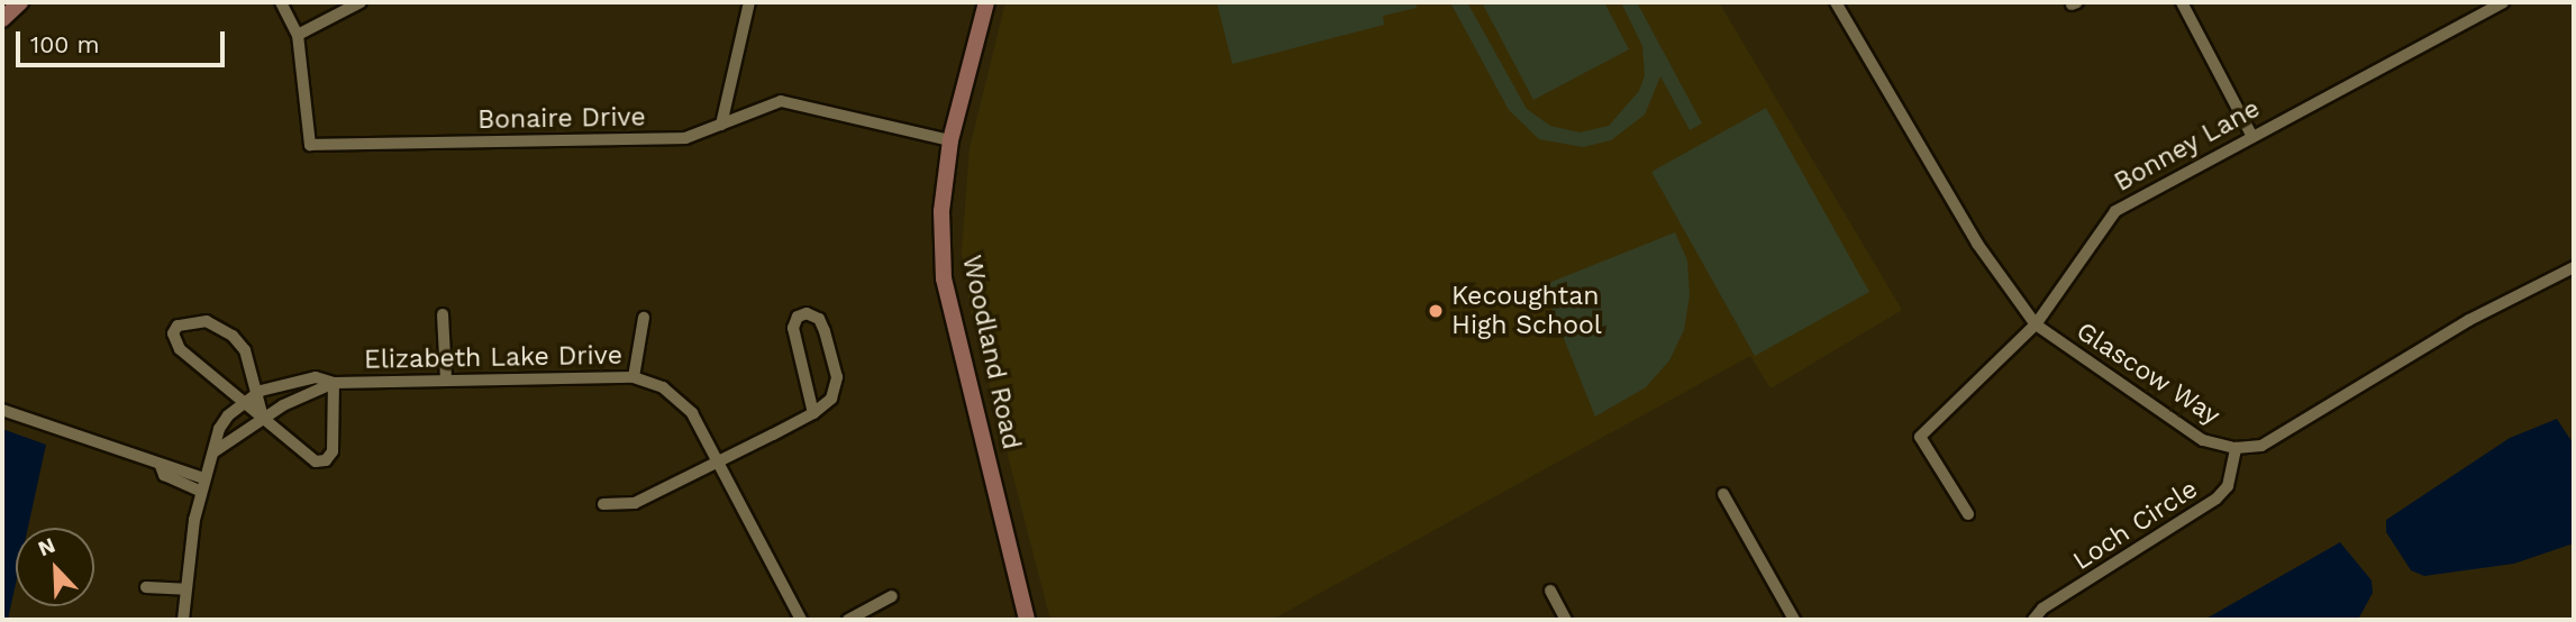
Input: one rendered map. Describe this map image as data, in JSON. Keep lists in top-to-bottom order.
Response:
{
  "streets": {
    "main road": ["Woodland Road"],
    "street": [
      "Bonaire Drive",
      "Bonney Lane",
      "Elizabeth Lake Drive",
      "Glascow Way",
      "Loch Circle"
    ]
  },
  "crossings": [
    ["Bonaire Drive", "Woodland Road"],
    ["Bonney Lane", "Glascow Way"],
    ["Glascow Way", "Loch Circle"]
  ],
  "places": ["Kecoughtan High School"],
  "scale_bar": "100 m",
  "north": "top left"
}
